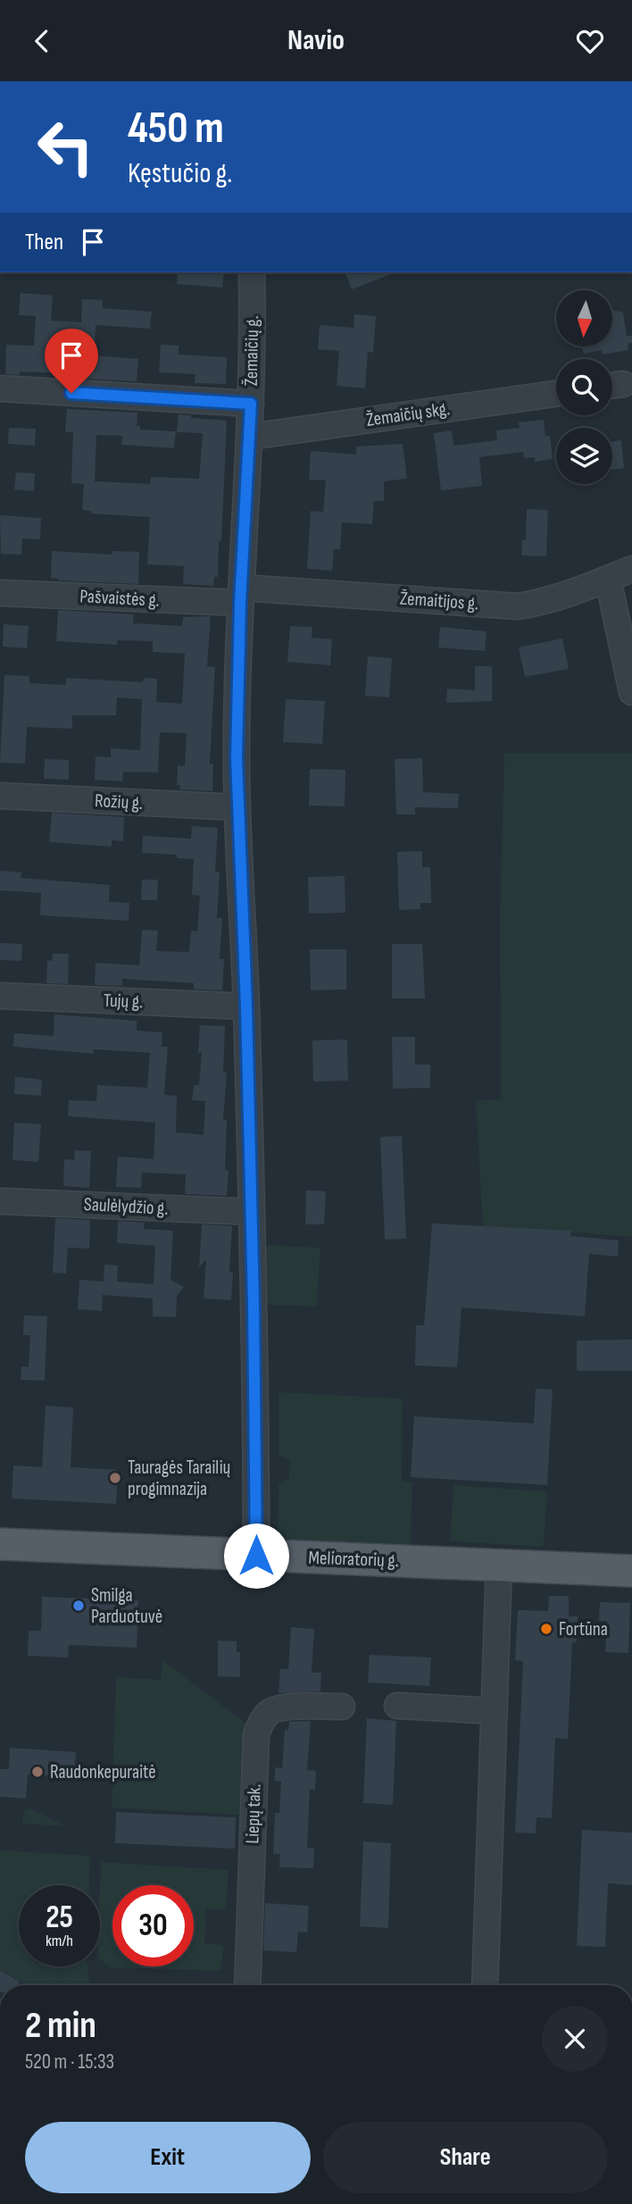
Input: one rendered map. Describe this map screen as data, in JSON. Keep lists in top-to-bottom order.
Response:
{
  "streets": {
    "main road": ["Melioratorių g."],
    "street": [
      "Žemaičių g.",
      "Žemaičių skg.",
      "Pašvaistės g.",
      "Žemaitijos g.",
      "Rožių g.",
      "Tujų g.",
      "Saulėlydžio g.",
      "Liepų tak."
    ]
  },
  "crossings": [
    ["Žemaičių g.", "Žemaičių skg."],
    ["Žemaičių g.", "Pašvaistės g."],
    ["Žemaičių g.", "Žemaitijos g."],
    ["Žemaičių g.", "Rožių g."],
    ["Žemaičių g.", "Tujų g."],
    ["Žemaičių g.", "Saulėlydžio g."],
    ["Žemaičių g.", "Melioratorių g."],
    ["Pašvaistės g.", "Žemaitijos g."]
  ],
  "places": [
    "Tauragės Tarailių progimnazija",
    "Smilga Parduotuvė",
    "Fortūna",
    "Raudonkepuraitė"
  ],
  "north": "bottom",
  "page": {
    "header": "Navio",
    "turn": ["450 m", "Kęstučio g."],
    "then": "Then",
    "speed": "25 km/h",
    "limit": "30",
    "heading": ["2 min", "520 m · 15:33"],
    "buttons": ["Exit", "Share"]
  }
}
